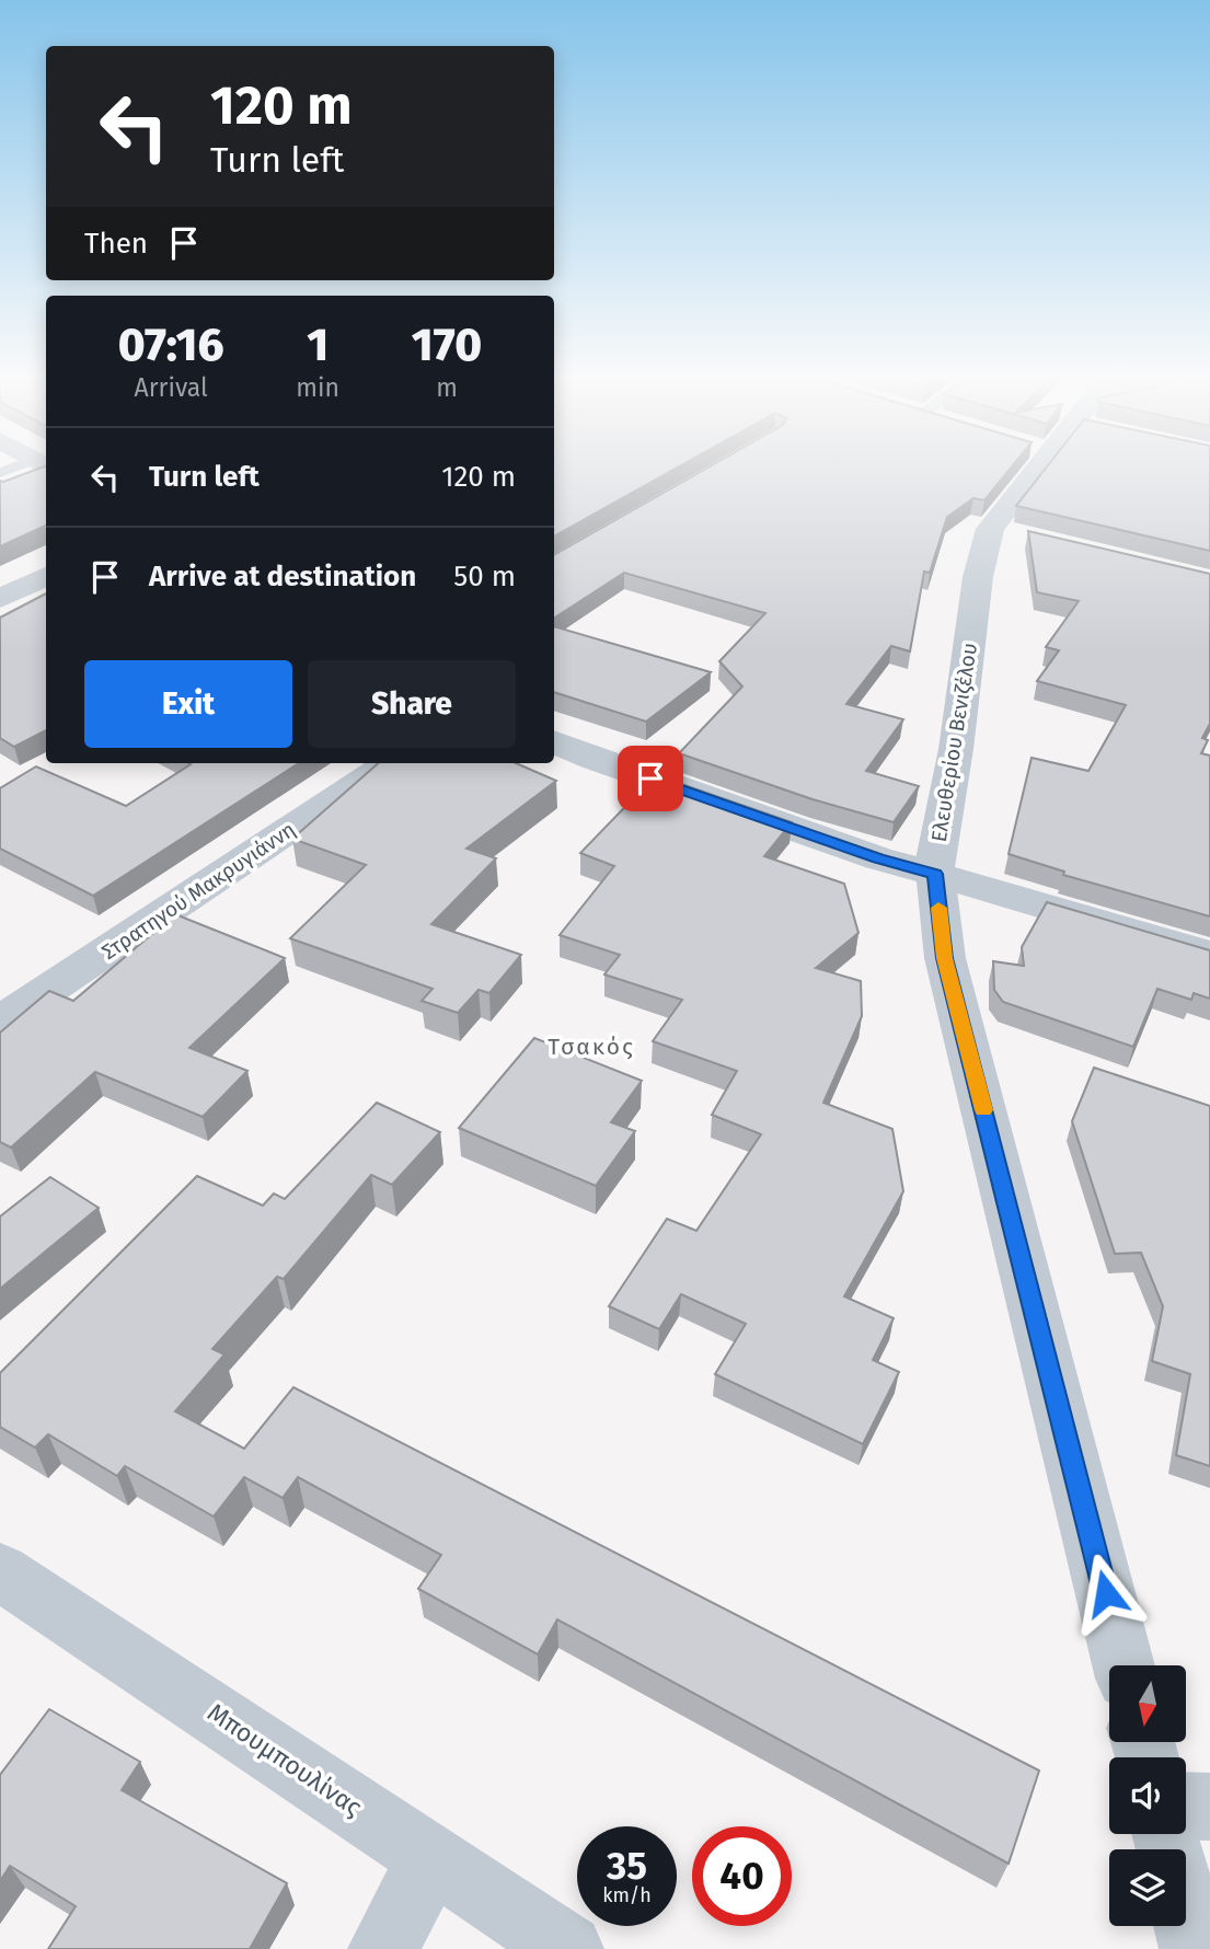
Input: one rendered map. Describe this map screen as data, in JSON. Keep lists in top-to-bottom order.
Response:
{
  "streets": {
    "street": ["Ελευθερίου Βενιζέλου", "Στρατηγού Μακρυγιάννη", "Μπουμπουλίνας"]
  },
  "districts": ["Τσακός"],
  "north": "bottom",
  "page": {
    "turn": ["120 m", "Turn left"],
    "then": "Then",
    "eta": [
      "07:16",
      "Arrival",
      "1",
      "min",
      "170",
      "m"
    ],
    "list": [
      {
        "name": "Turn left",
        "value": "120 m"
      },
      {
        "name": "Arrive at destination",
        "value": "50 m"
      }
    ],
    "buttons": ["Exit", "Share"],
    "speed": "35 km/h",
    "limit": "40"
  }
}
